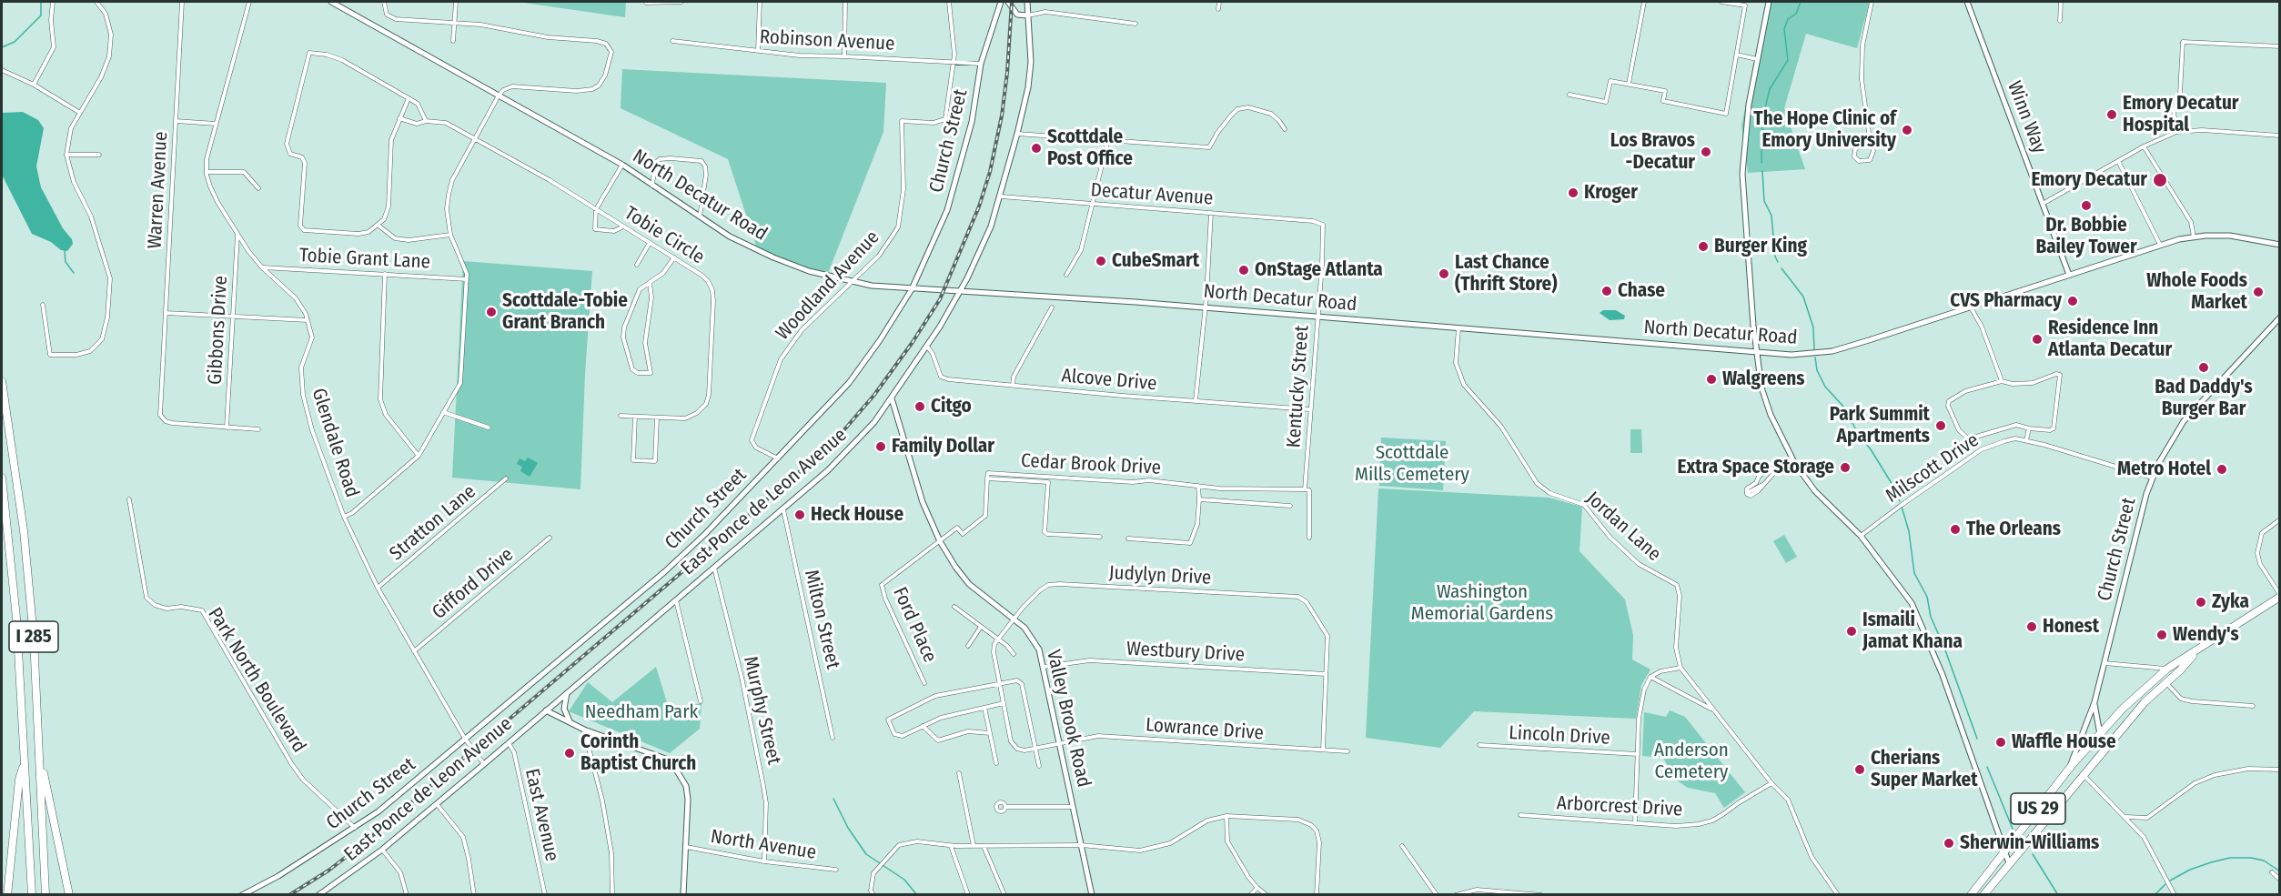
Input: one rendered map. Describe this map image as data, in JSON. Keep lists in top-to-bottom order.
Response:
{
  "streets": {
    "highway": ["I 285", "US 29"],
    "main road": [
      "Winn Way",
      "Church Street",
      "North Decatur Road",
      "East Ponce de Leon Avenue",
      "Valley Brook Road"
    ],
    "street": [
      "Robinson Avenue",
      "Warren Avenue",
      "Decatur Avenue",
      "Tobie Circle",
      "Tobie Grant Lane",
      "Woodland Avenue",
      "Gibbons Drive",
      "Alcove Drive",
      "Kentucky Street",
      "Glendale Road",
      "Cedar Brook Drive",
      "Milscott Drive",
      "Stratton Lane",
      "Jordan Lane",
      "Judylyn Drive",
      "Gifford Drive",
      "Milton Street",
      "Ford Place",
      "Westbury Drive",
      "Park North Boulevard",
      "Murphy Street",
      "Lowrance Drive",
      "Lincoln Drive",
      "Arborcrest Drive",
      "East Avenue",
      "North Avenue"
    ]
  },
  "crossings": [
    ["Robinson Avenue", "Church Street"],
    ["Robinson Avenue", "Woodland Avenue"],
    ["Winn Way", "North Decatur Road"],
    ["Church Street", "North Decatur Road"],
    ["Church Street", "Woodland Avenue"],
    ["Church Street", "Glendale Road"],
    ["Church Street", "Milscott Drive"],
    ["Church Street", "Park North Boulevard"],
    ["Church Street", "US 29"],
    ["Warren Avenue", "Gibbons Drive"],
    ["Decatur Avenue", "Kentucky Street"],
    ["Decatur Avenue", "East Ponce de Leon Avenue"],
    ["North Decatur Road", "Woodland Avenue"],
    ["North Decatur Road", "Kentucky Street"],
    ["North Decatur Road", "East Ponce de Leon Avenue"],
    ["North Decatur Road", "Jordan Lane"],
    ["Tobie Grant Lane", "Glendale Road"],
    ["Gibbons Drive", "Glendale Road"],
    ["Alcove Drive", "Kentucky Street"],
    ["Alcove Drive", "East Ponce de Leon Avenue"],
    ["Kentucky Street", "Cedar Brook Drive"],
    ["Glendale Road", "East Ponce de Leon Avenue"],
    ["Glendale Road", "Stratton Lane"],
    ["Glendale Road", "Gifford Drive"],
    ["East Ponce de Leon Avenue", "Milton Street"],
    ["East Ponce de Leon Avenue", "Murphy Street"],
    ["East Ponce de Leon Avenue", "Valley Brook Road"],
    ["East Ponce de Leon Avenue", "East Avenue"],
    ["Jordan Lane", "Arborcrest Drive"],
    ["Judylyn Drive", "Westbury Drive"],
    ["Judylyn Drive", "Valley Brook Road"],
    ["Ford Place", "Valley Brook Road"],
    ["Westbury Drive", "Valley Brook Road"],
    ["Murphy Street", "North Avenue"],
    ["Valley Brook Road", "Lowrance Drive"]
  ],
  "parks": [
    "Scottdale Mills Cemetery",
    "Washington Memorial Gardens",
    "Needham Park",
    "Anderson Cemetery"
  ],
  "places": [
    "Emory Decatur Hospital",
    "The Hope Clinic of Emory University",
    "Scottdale Post Office",
    "Los Bravos -Decatur",
    "Emory Decatur",
    "Kroger",
    "Dr. Bobbie Bailey Tower",
    "Burger King",
    "CubeSmart",
    "OnStage Atlanta",
    "Last Chance (Thrift Store)",
    "Chase",
    "Whole Foods Market",
    "CVS Pharmacy",
    "Scottdale-Tobie Grant Branch",
    "Residence Inn Atlanta Decatur",
    "Bad Daddy's Burger Bar",
    "Walgreens",
    "Citgo",
    "Park Summit Apartments",
    "Family Dollar",
    "Extra Space Storage",
    "Metro Hotel",
    "Heck House",
    "The Orleans",
    "Zyka",
    "Honest",
    "Ismaili Jamat Khana",
    "Wendy's",
    "Waffle House",
    "Corinth Baptist Church",
    "Cherians Super Market",
    "Sherwin-Williams"
  ]
}
